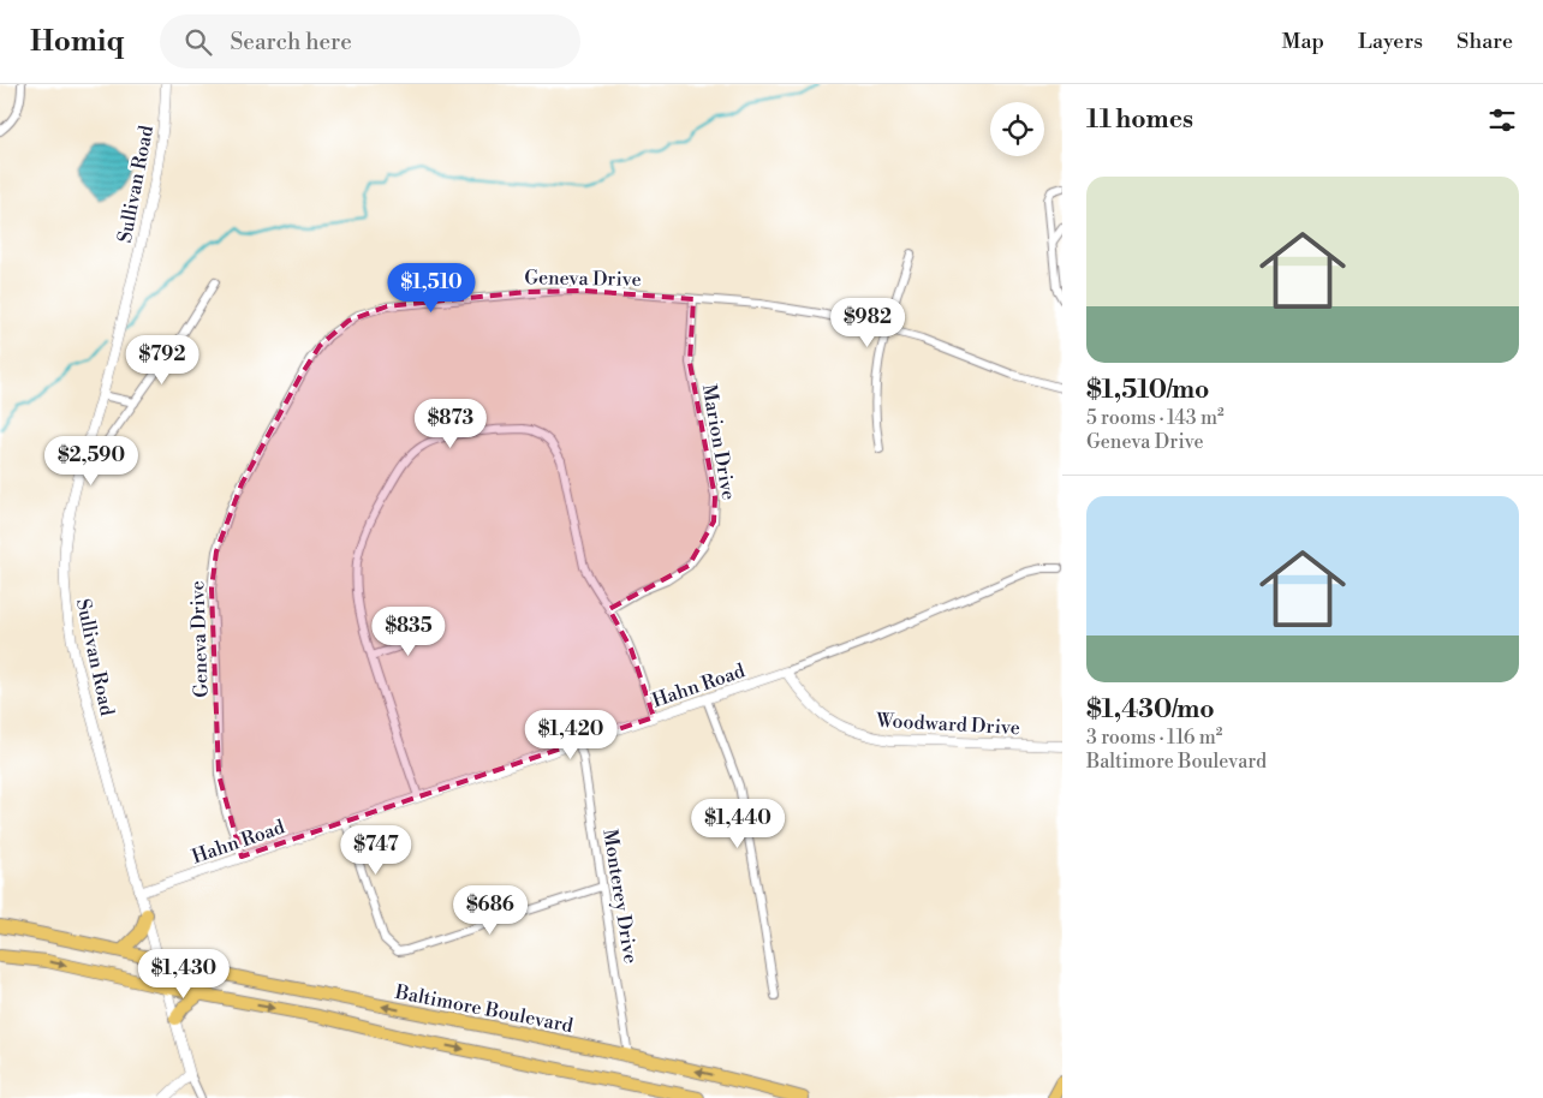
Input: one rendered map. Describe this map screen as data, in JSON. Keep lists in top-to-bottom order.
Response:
{
  "streets": {
    "highway": ["Baltimore Boulevard"],
    "street": [
      "Sullivan Road",
      "Geneva Drive",
      "Marion Drive",
      "Hahn Road",
      "Woodward Drive",
      "Monterey Drive"
    ]
  },
  "crossings": [
    ["Sullivan Road", "Hahn Road"],
    ["Sullivan Road", "Baltimore Boulevard"],
    ["Geneva Drive", "Marion Drive"],
    ["Geneva Drive", "Hahn Road"],
    ["Hahn Road", "Woodward Drive"],
    ["Hahn Road", "Monterey Drive"],
    ["Monterey Drive", "Baltimore Boulevard"]
  ],
  "page": {
    "header": "Homiq",
    "search": "Search here",
    "nav": ["Map", "Layers", "Share"],
    "heading": "11 homes",
    "list": [
      {
        "name": "$1,510/mo",
        "note": "5 rooms · 143 m² · Geneva Drive"
      },
      {
        "name": "$1,430/mo",
        "note": "3 rooms · 116 m² · Baltimore Boulevard"
      }
    ],
    "price": [
      "$1,510",
      "$982",
      "$792",
      "$873",
      "$2,590",
      "$835",
      "$1,420",
      "$1,440",
      "$747",
      "$686",
      "$1,430"
    ]
  }
}
